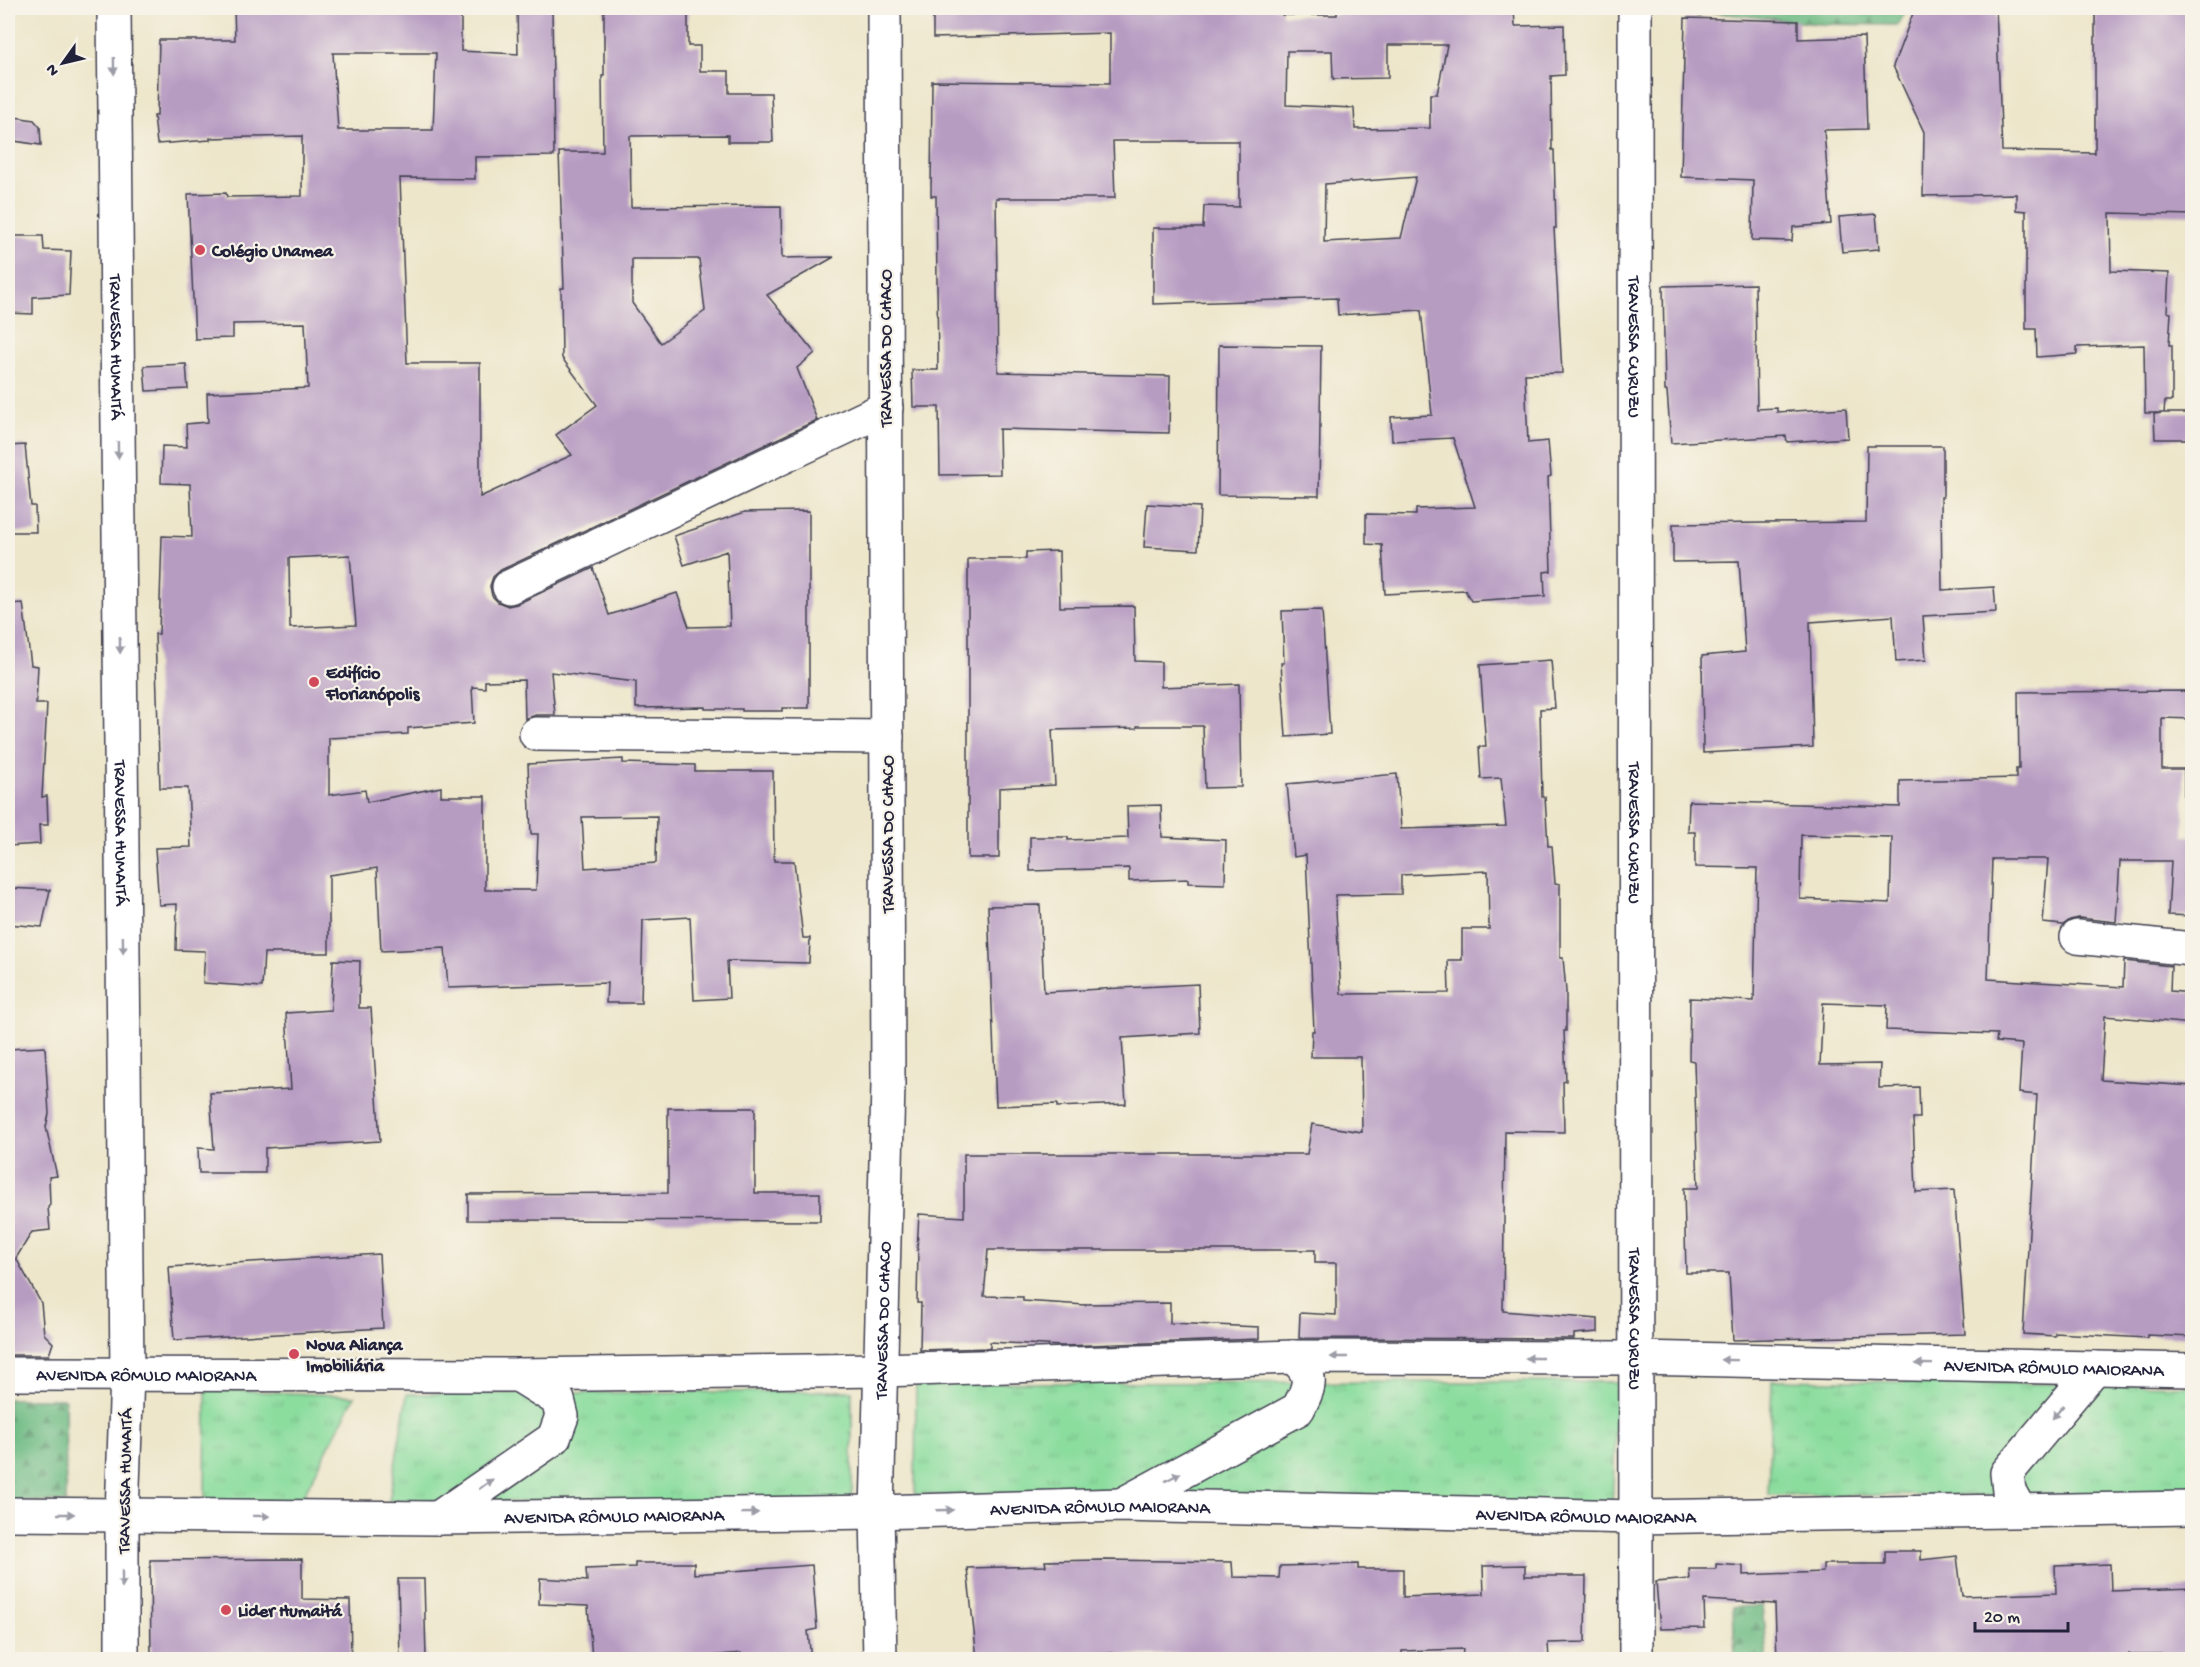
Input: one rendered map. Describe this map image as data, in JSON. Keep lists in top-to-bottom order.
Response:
{
  "streets": {
    "street": [
      "TRAVESSA HUMAITÁ",
      "TRAVESSA DO CHACO",
      "TRAVESSA CURUZU",
      "AVENIDA RÔMULO MAIORANA"
    ]
  },
  "crossings": [
    ["TRAVESSA HUMAITÁ", "AVENIDA RÔMULO MAIORANA"],
    ["TRAVESSA DO CHACO", "AVENIDA RÔMULO MAIORANA"],
    ["TRAVESSA CURUZU", "AVENIDA RÔMULO MAIORANA"]
  ],
  "one_way": ["TRAVESSA HUMAITÁ"],
  "places": [
    "Colégio Unamea",
    "Edifício Florianópolis",
    "Nova Aliança Imobiliária",
    "Lider Humaitá"
  ],
  "scale_bar": "20 m",
  "north": "bottom left"
}
